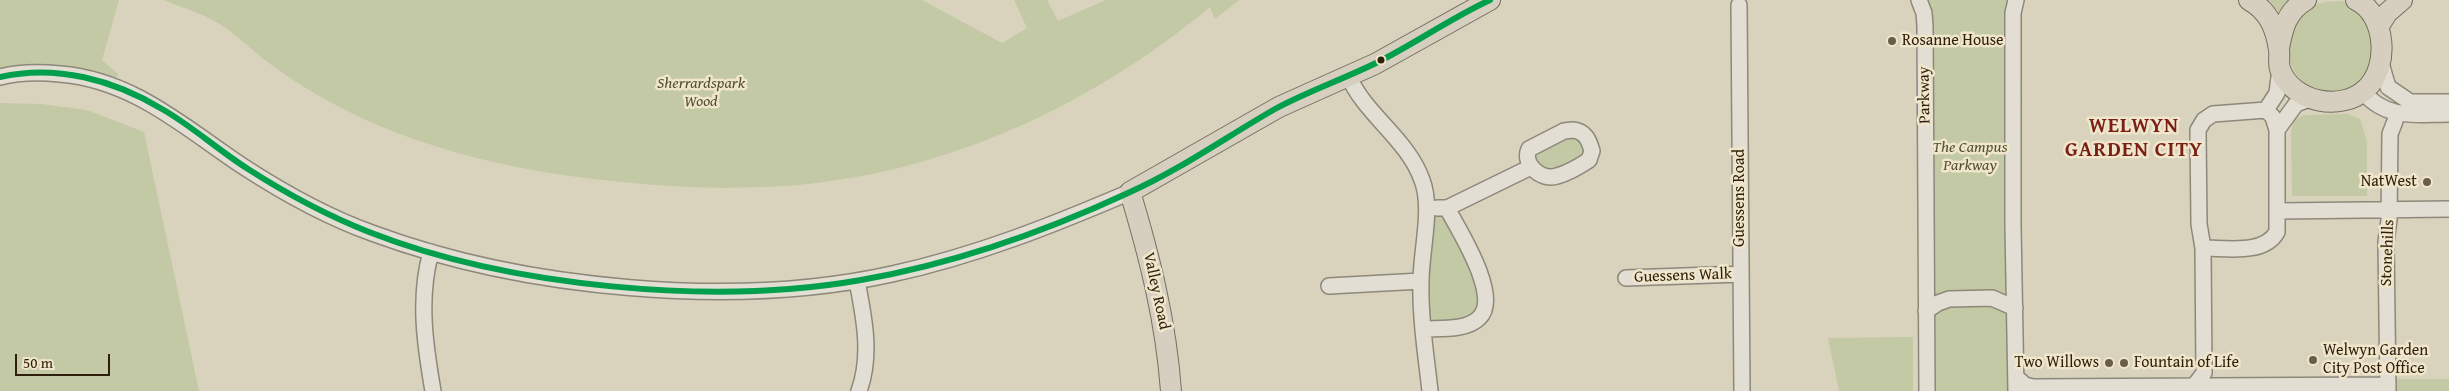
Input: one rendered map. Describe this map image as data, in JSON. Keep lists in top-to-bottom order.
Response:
{
  "streets": {
    "main road": ["Valley Road"],
    "street": [
      "Parkway",
      "Guessens Road",
      "Stonehills",
      "Guessens Walk"
    ]
  },
  "crossings": [
    ["Guessens Road", "Guessens Walk"]
  ],
  "districts": ["WELWYN GARDEN CITY"],
  "parks": ["Sherrardspark Wood", "The Campus Parkway"],
  "places": [
    "Rosanne House",
    "NatWest",
    "Welwyn Garden City Post Office",
    "Two Willows",
    "Fountain of Life"
  ],
  "scale_bar": "50 m"
}
